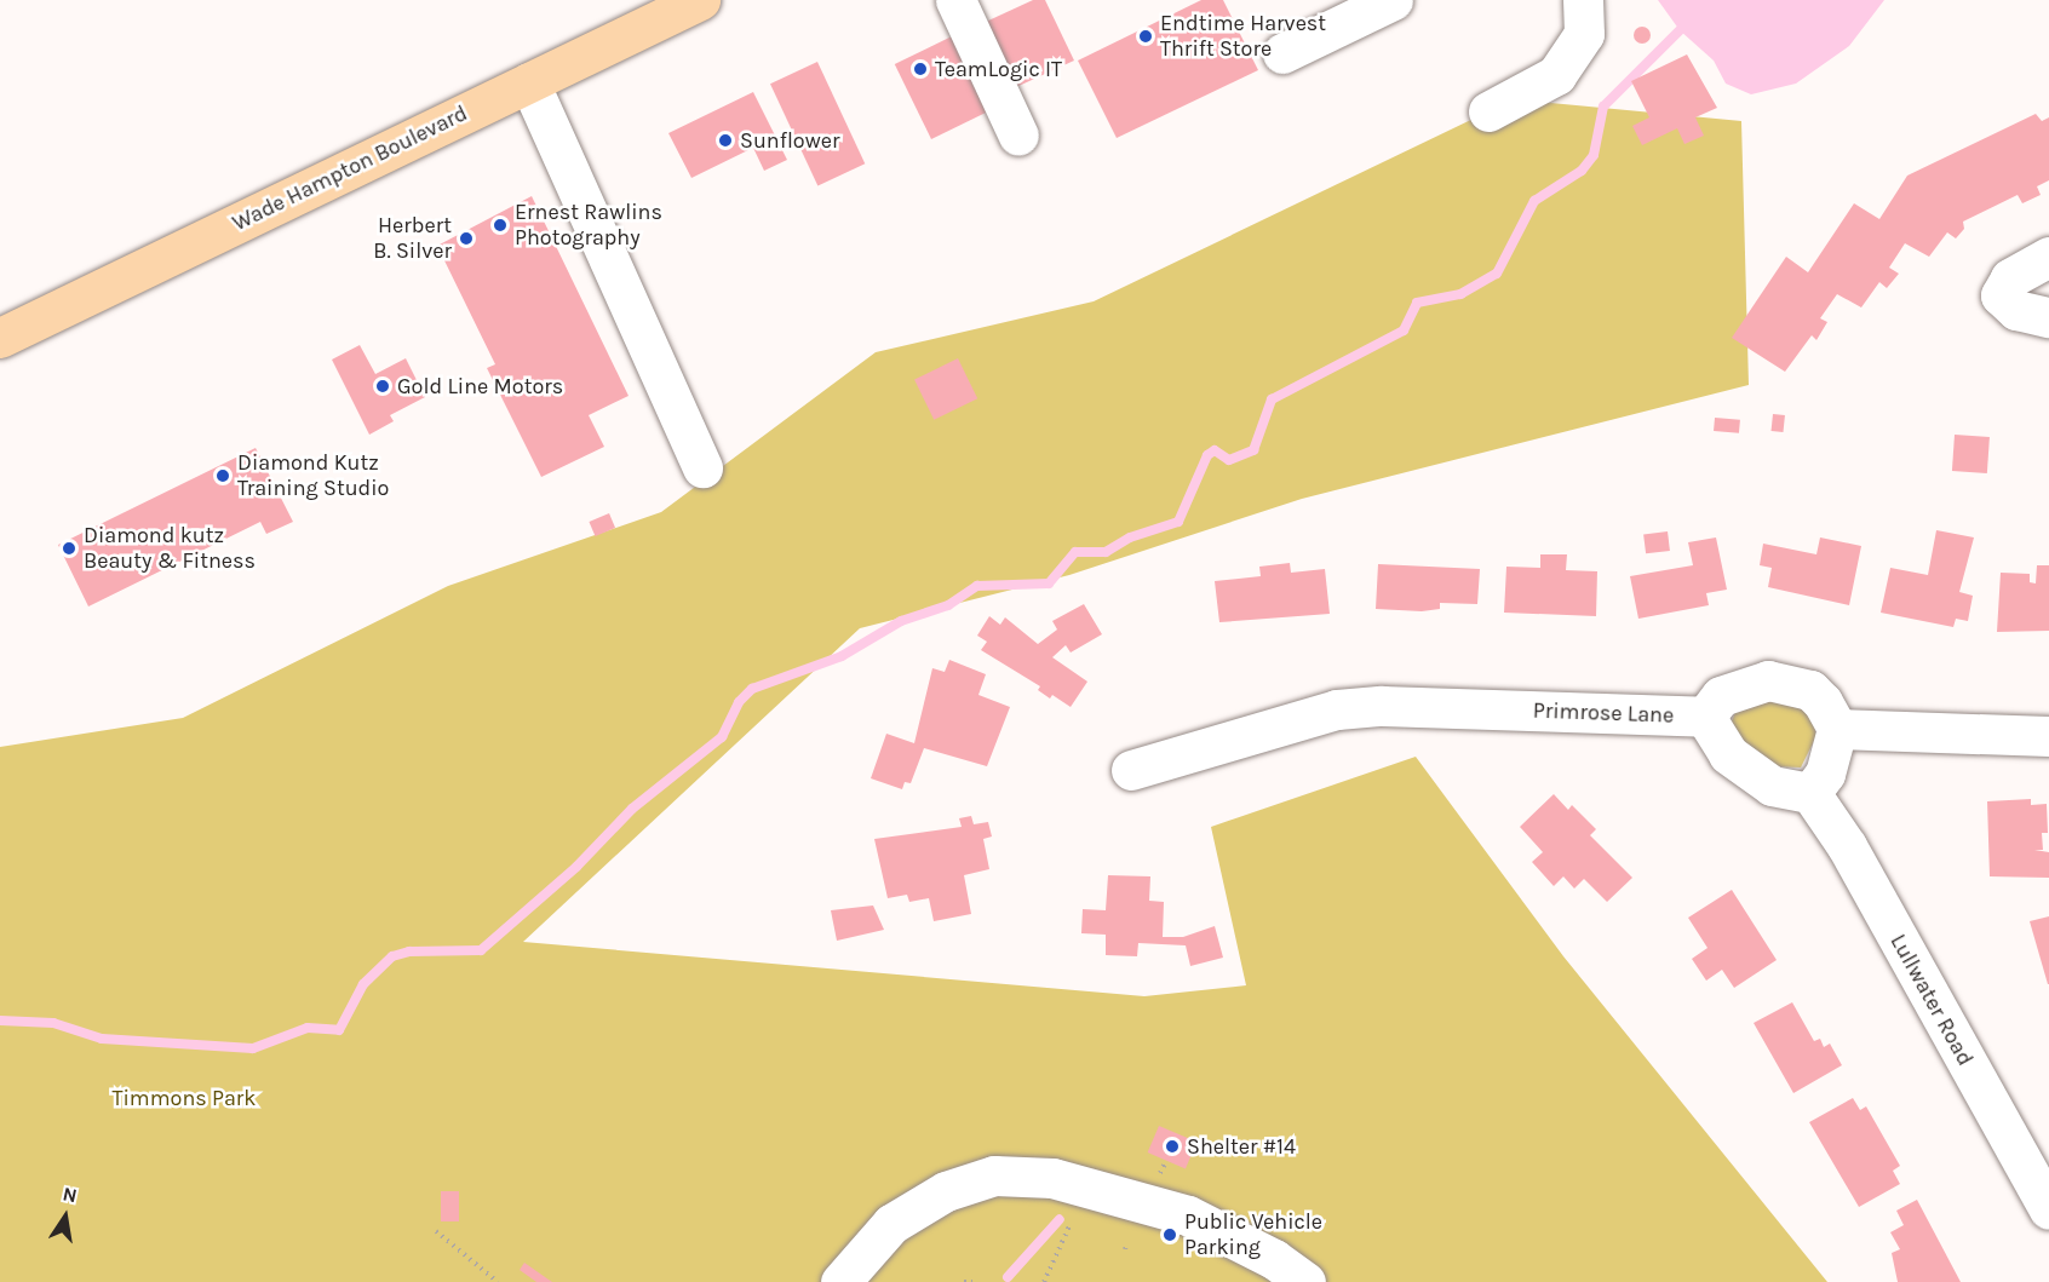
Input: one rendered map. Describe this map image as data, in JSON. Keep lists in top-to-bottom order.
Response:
{
  "streets": {
    "main road": ["Wade Hampton Boulevard"],
    "street": ["Primrose Lane", "Lullwater Road"]
  },
  "crossings": [
    ["Primrose Lane", "Lullwater Road"]
  ],
  "parks": ["Timmons Park"],
  "places": [
    "Endtime Harvest Thrift Store",
    "TeamLogic IT",
    "Sunflower",
    "Ernest Rawlins Photography",
    "Herbert B. Silver",
    "Gold Line Motors",
    "Diamond Kutz Training Studio",
    "Diamond kutz Beauty & Fitness",
    "Shelter #14",
    "Public Vehicle Parking"
  ],
  "north": "top"
}
